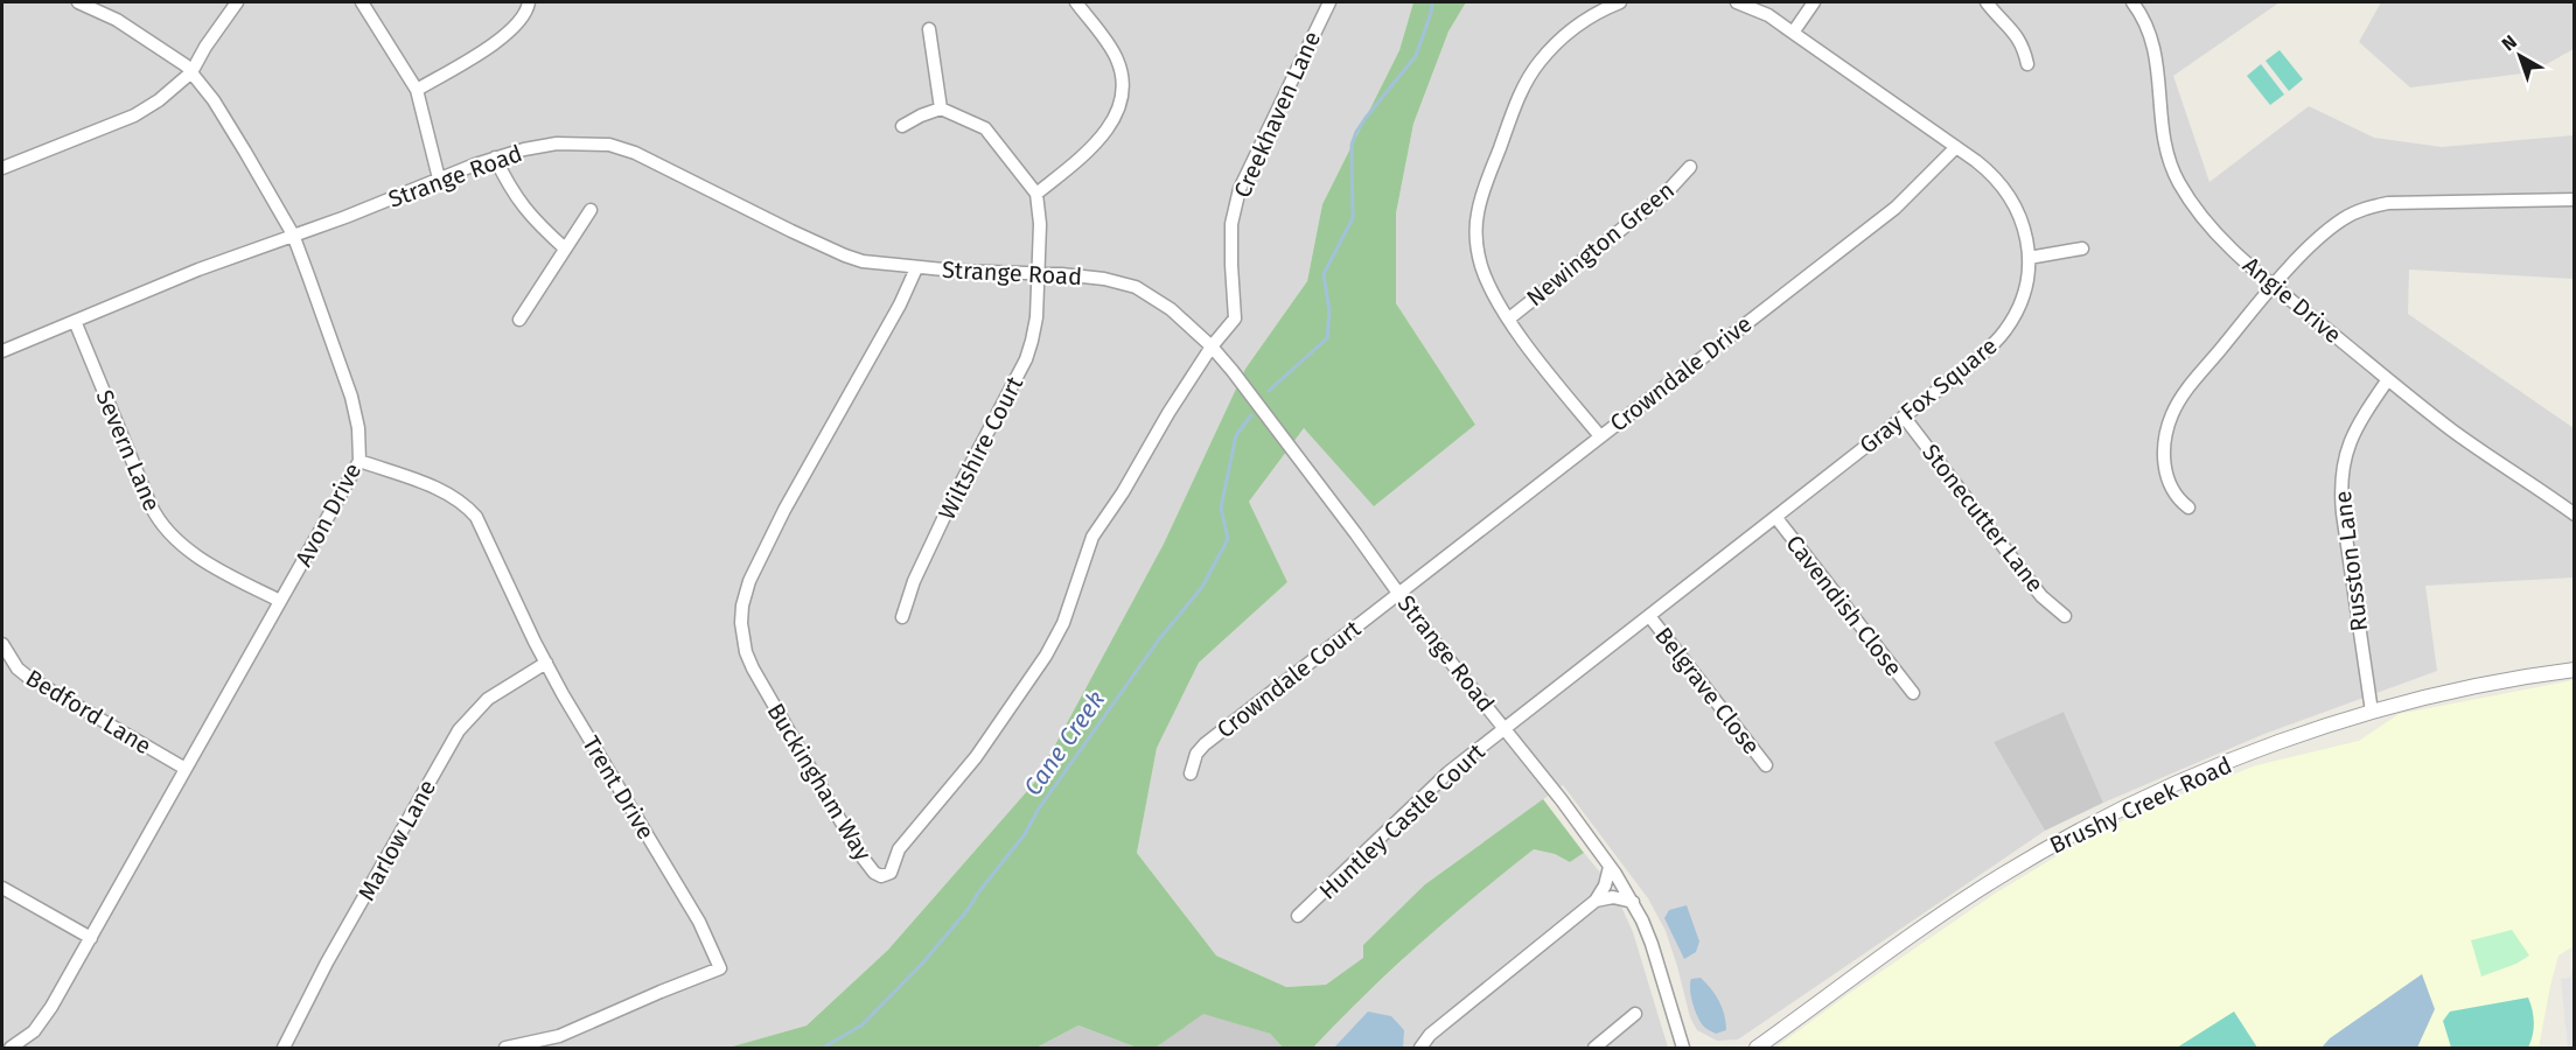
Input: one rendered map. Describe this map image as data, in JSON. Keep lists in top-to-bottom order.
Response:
{
  "streets": {
    "street": [
      "Creekhaven Lane",
      "Strange Road",
      "Newington Green",
      "Angie Drive",
      "Crowndale Drive",
      "Gray Fox Square",
      "Wiltshire Court",
      "Severn Lane",
      "Avon Drive",
      "Stonecutter Lane",
      "Russton Lane",
      "Cavendish Close",
      "Crowndale Court",
      "Belgrave Close",
      "Bedford Lane",
      "Buckingham Way",
      "Trent Drive",
      "Brushy Creek Road",
      "Huntley Castle Court",
      "Marlow Lane"
    ]
  },
  "crossings": [
    ["Creekhaven Lane", "Strange Road"],
    ["Creekhaven Lane", "Buckingham Way"],
    ["Strange Road", "Crowndale Drive"],
    ["Strange Road", "Gray Fox Square"],
    ["Strange Road", "Wiltshire Court"],
    ["Strange Road", "Severn Lane"],
    ["Strange Road", "Avon Drive"],
    ["Strange Road", "Crowndale Court"],
    ["Strange Road", "Buckingham Way"],
    ["Strange Road", "Huntley Castle Court"],
    ["Angie Drive", "Russton Lane"],
    ["Crowndale Drive", "Gray Fox Square"],
    ["Crowndale Drive", "Crowndale Court"],
    ["Gray Fox Square", "Stonecutter Lane"],
    ["Gray Fox Square", "Cavendish Close"],
    ["Gray Fox Square", "Belgrave Close"],
    ["Gray Fox Square", "Huntley Castle Court"],
    ["Severn Lane", "Avon Drive"],
    ["Avon Drive", "Bedford Lane"],
    ["Avon Drive", "Trent Drive"],
    ["Russton Lane", "Brushy Creek Road"],
    ["Trent Drive", "Marlow Lane"]
  ],
  "water": ["Cane Creek"],
  "north": "top left"
}
